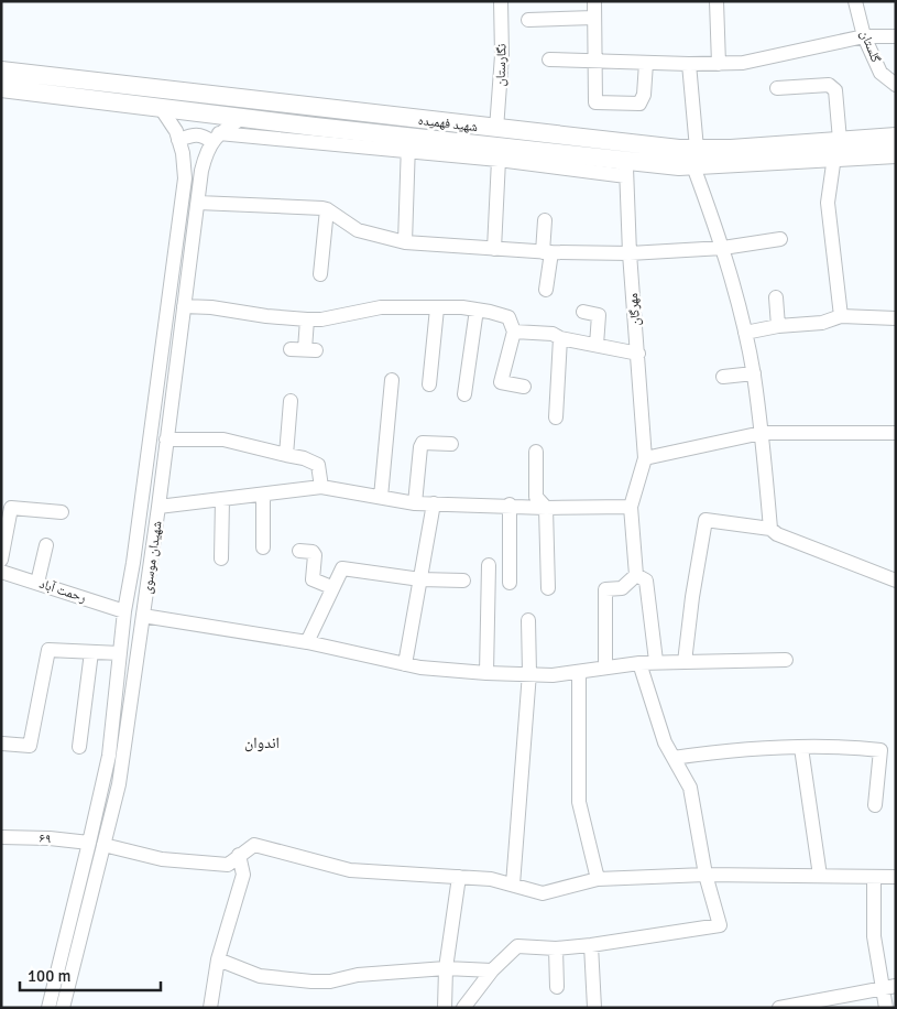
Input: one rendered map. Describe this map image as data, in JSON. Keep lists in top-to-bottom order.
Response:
{
  "streets": {
    "main road": ["شهید فهمیده"],
    "street": [
      "گلستان",
      "نگارستان",
      "مهرگان",
      "شهیدان موسوی",
      "رحمت آباد",
      "۶۹"
    ]
  },
  "crossings": [
    ["نگارستان", "شهید فهمیده"],
    ["شهید فهمیده", "مهرگان"],
    ["شهید فهمیده", "شهیدان موسوی"],
    ["شهیدان موسوی", "رحمت آباد"],
    ["شهیدان موسوی", "۶۹"]
  ],
  "districts": ["اندوان"],
  "scale_bar": "100 m"
}
